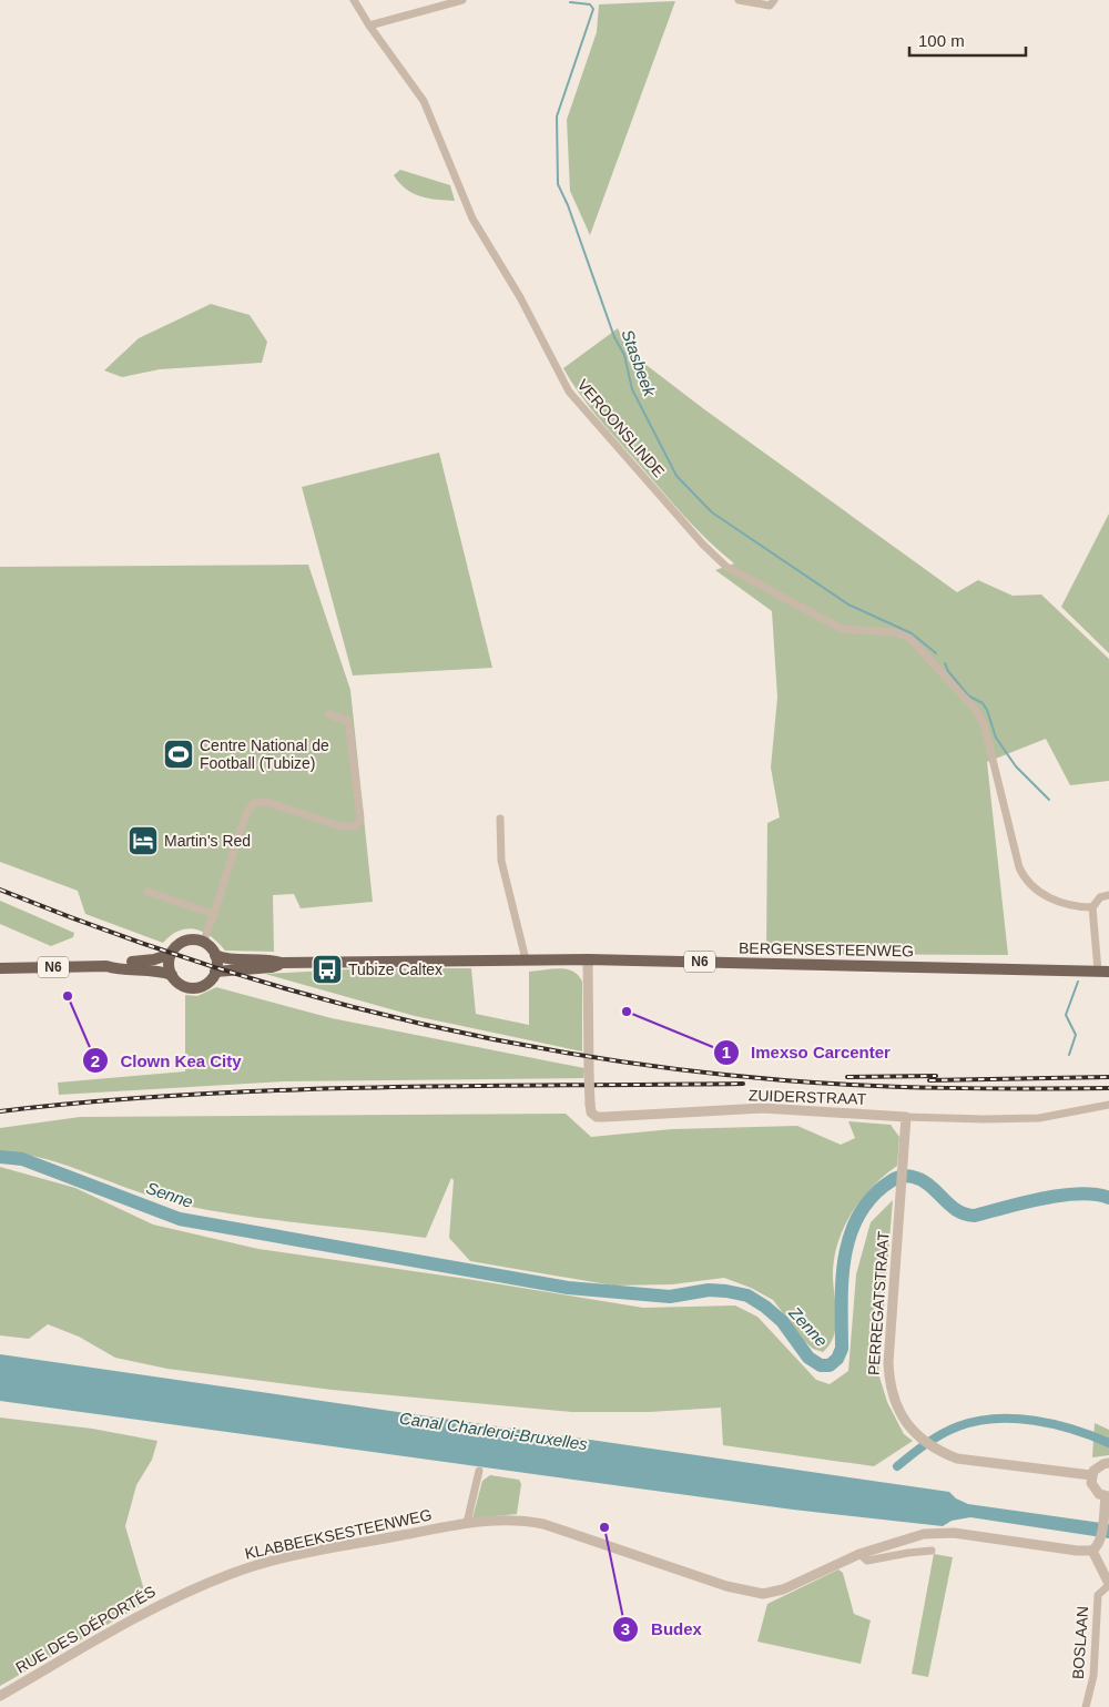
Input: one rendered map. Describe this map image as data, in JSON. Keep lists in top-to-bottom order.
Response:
{
  "streets": {
    "main road": ["BERGENSESTEENWEG", "N6"],
    "street": [
      "VEROONSLINDE",
      "ZUIDERSTRAAT",
      "PERREGATSTRAAT",
      "KLABBEEKSESTEENWEG",
      "RUE DES DÉPORTÉS",
      "BOSLAAN"
    ]
  },
  "crossings": [
    ["BERGENSESTEENWEG", "N6"],
    ["BERGENSESTEENWEG", "ZUIDERSTRAAT"],
    ["ZUIDERSTRAAT", "PERREGATSTRAAT"],
    ["KLABBEEKSESTEENWEG", "RUE DES DÉPORTÉS"]
  ],
  "water": [
    "Stasbeek",
    "Senne",
    "Zenne",
    "Canal Charleroi-Bruxelles"
  ],
  "places": {
    "sports": ["Centre National de Football (Tubize)"],
    "hotel": ["Martin's Red"],
    "bus stop": ["Tubize Caltex"],
    "other": ["Clown Kea City", "Imexso Carcenter", "Budex"]
  },
  "scale_bar": "100 m"
}
